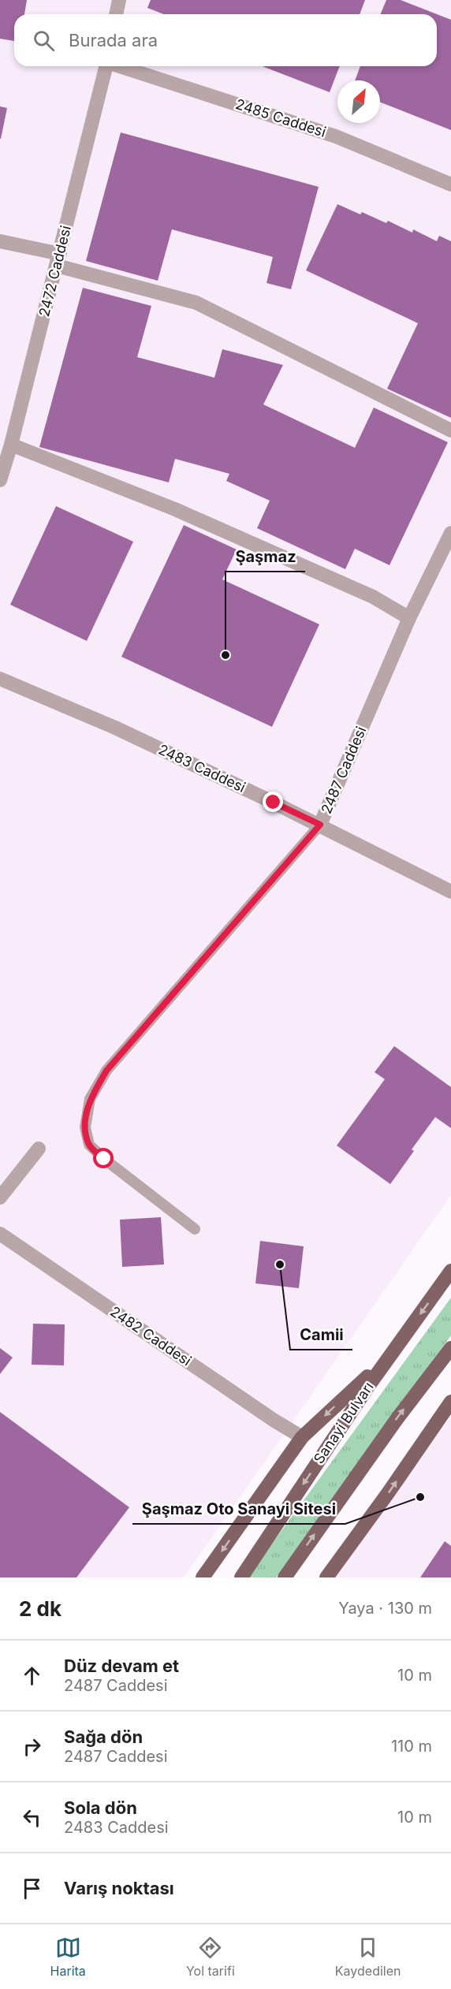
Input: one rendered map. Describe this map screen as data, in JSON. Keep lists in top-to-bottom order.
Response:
{
  "streets": {
    "main road": ["Sanayi Bulvarı"],
    "street": [
      "2485 Caddesi",
      "2472 Caddesi",
      "2483 Caddesi",
      "2487 Caddesi",
      "2482 Caddesi"
    ]
  },
  "crossings": [
    ["2483 Caddesi", "2487 Caddesi"]
  ],
  "places": ["Şaşmaz", "Camii", "Şaşmaz Oto Sanayi Sitesi"],
  "north": "top right",
  "page": {
    "search": "Burada ara",
    "heading": ["2 dk", "Yaya · 130 m"],
    "list": [
      ["Düz devam et", "2487 Caddesi", "10 m"],
      ["Sağa dön", "2487 Caddesi", "110 m"],
      ["Sola dön", "2483 Caddesi", "10 m"],
      "Varış noktası"
    ],
    "nav": ["Harita", "Yol tarifi", "Kaydedilen"]
  }
}
